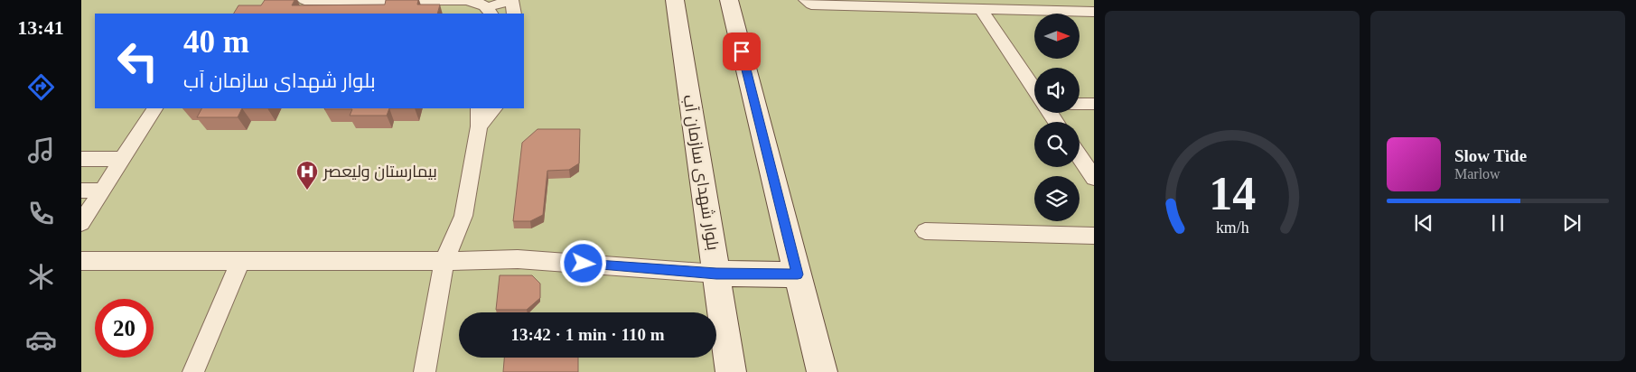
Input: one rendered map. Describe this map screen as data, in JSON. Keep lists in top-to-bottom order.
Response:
{
  "streets": {
    "main road": ["بلوار شهدای سازمان آب"]
  },
  "places": {
    "hospital": ["بیمارستان ولیعصر"]
  },
  "north": "right",
  "page": {
    "tabs": "13:41",
    "turn": ["40 m", "بلوار شهدای سازمان آب"],
    "song": ["Slow Tide", "Marlow"],
    "limit": "20",
    "trip": "13:42 · 1 min · 110 m",
    "gauge": ["14", "km/h"]
  }
}
